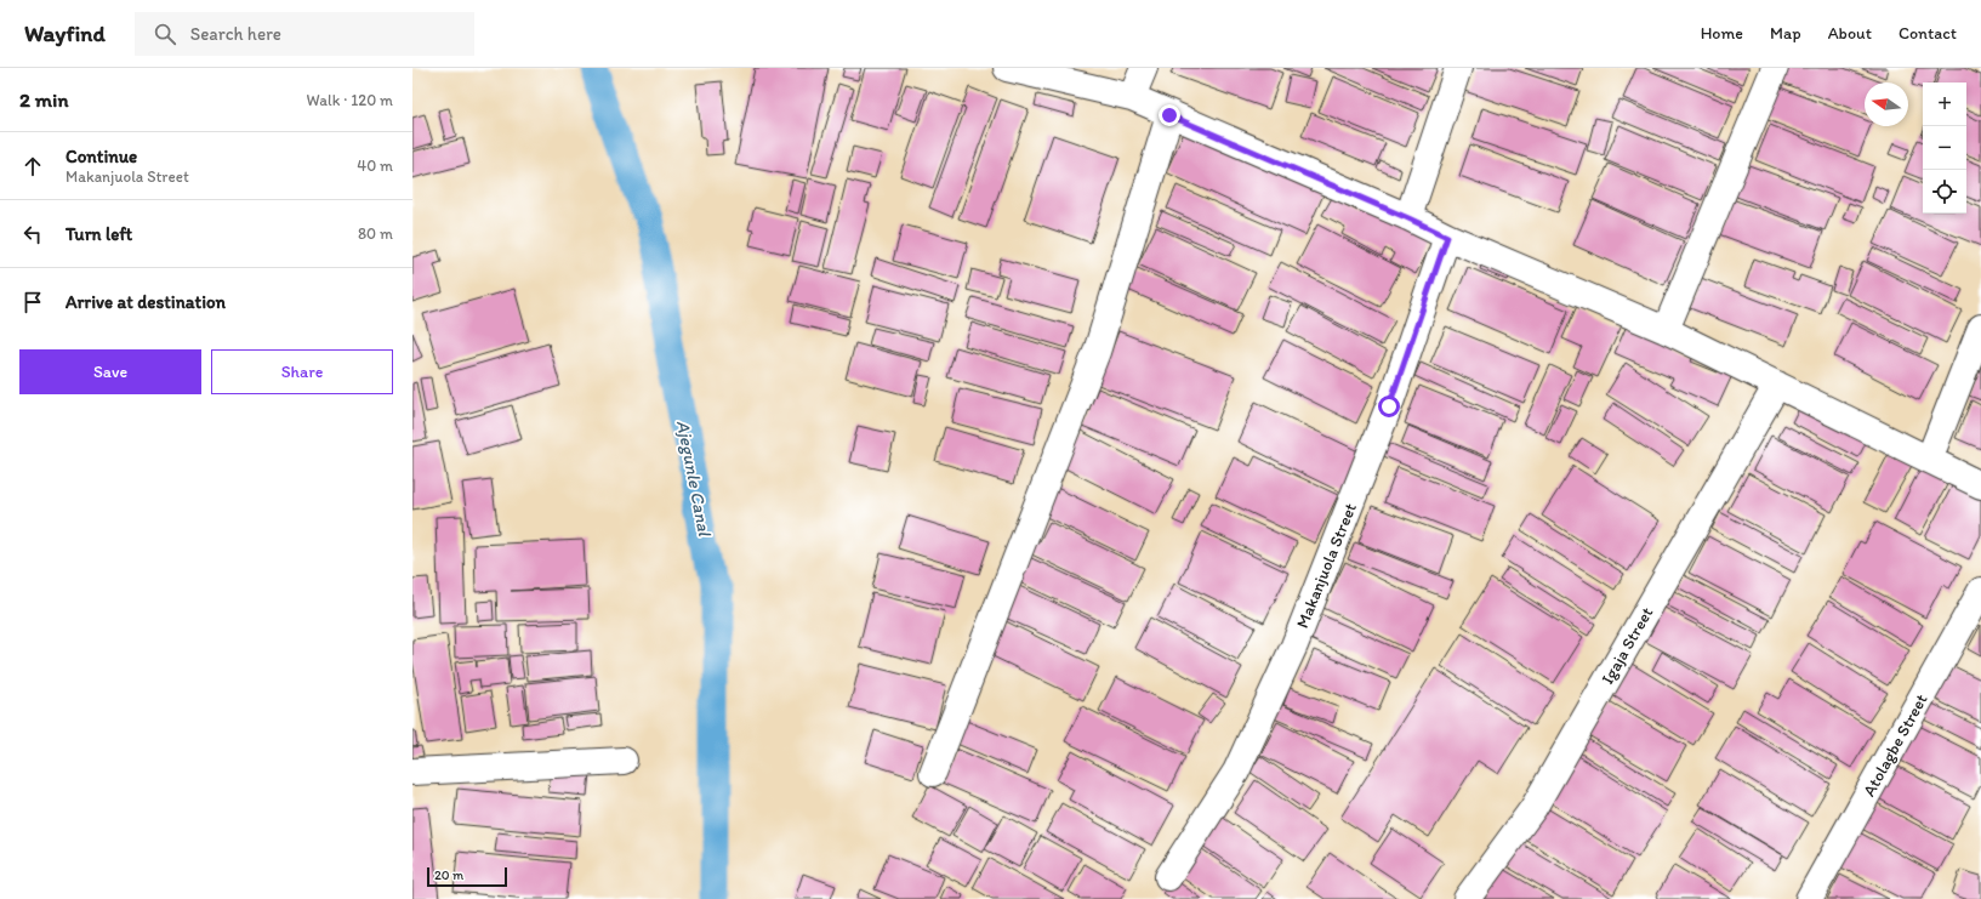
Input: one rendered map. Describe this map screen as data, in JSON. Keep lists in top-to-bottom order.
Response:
{
  "streets": {
    "street": ["Makanjuola Street", "Igaja Street", "Atolagbe Street"]
  },
  "water": ["Ajegunle Canal"],
  "scale_bar": "20 m",
  "north": "left",
  "page": {
    "header": "Wayfind",
    "search": "Search here",
    "nav": [
      "Home",
      "Map",
      "About",
      "Contact"
    ],
    "heading": ["2 min", "Walk · 120 m"],
    "map_buttons": ["+", "−"],
    "list": [
      ["Continue", "Makanjuola Street", "40 m"],
      ["Turn left", "80 m"],
      "Arrive at destination"
    ],
    "buttons": ["Save", "Share"],
    "scale": "20 m"
  }
}
